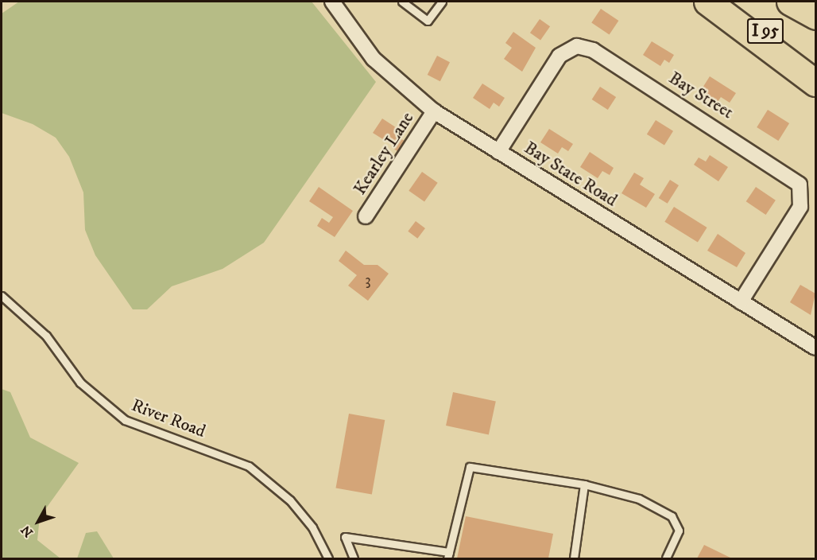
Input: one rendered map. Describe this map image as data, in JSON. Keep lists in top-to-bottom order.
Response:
{
  "streets": {
    "highway": ["I 95"],
    "street": ["Bay Street", "Kearley Lane", "Bay State Road"],
    "lane": ["River Road"]
  },
  "crossings": [
    ["Bay Street", "Bay State Road"],
    ["Kearley Lane", "Bay State Road"]
  ],
  "house_numbers": ["3"],
  "north": "bottom left"
}
